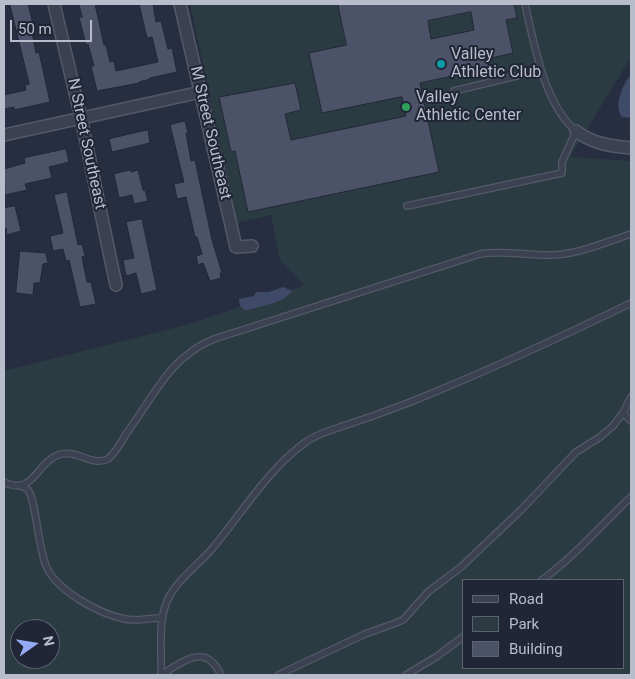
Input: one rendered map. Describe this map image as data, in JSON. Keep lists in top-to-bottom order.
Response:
{
  "streets": {
    "street": ["M Street Southeast", "N Street Southeast"]
  },
  "places": ["Valley Athletic Club", "Valley Athletic Center"],
  "legend": ["Road", "Park", "Building"],
  "scale_bar": "50 m",
  "north": "right"
}
